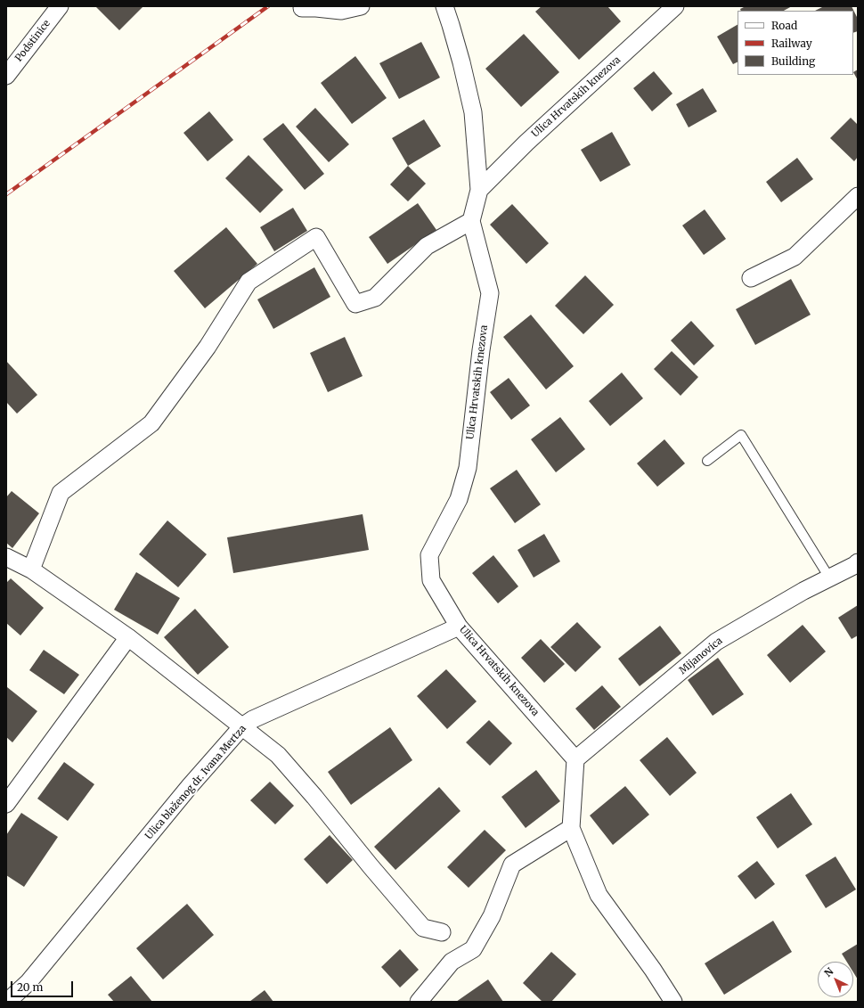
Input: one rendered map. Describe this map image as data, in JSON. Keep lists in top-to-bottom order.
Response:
{
  "streets": {
    "street": [
      "Podstinice",
      "Ulica Hrvatskih knezova",
      "Mijanovica",
      "Ulica blaženog dr. Ivana Mertza"
    ]
  },
  "crossings": [
    ["Ulica Hrvatskih knezova", "Mijanovica"],
    ["Ulica Hrvatskih knezova", "Ulica blaženog dr. Ivana Mertza"]
  ],
  "legend": ["Road", "Railway", "Building"],
  "scale_bar": "20 m",
  "north": "top left"
}
